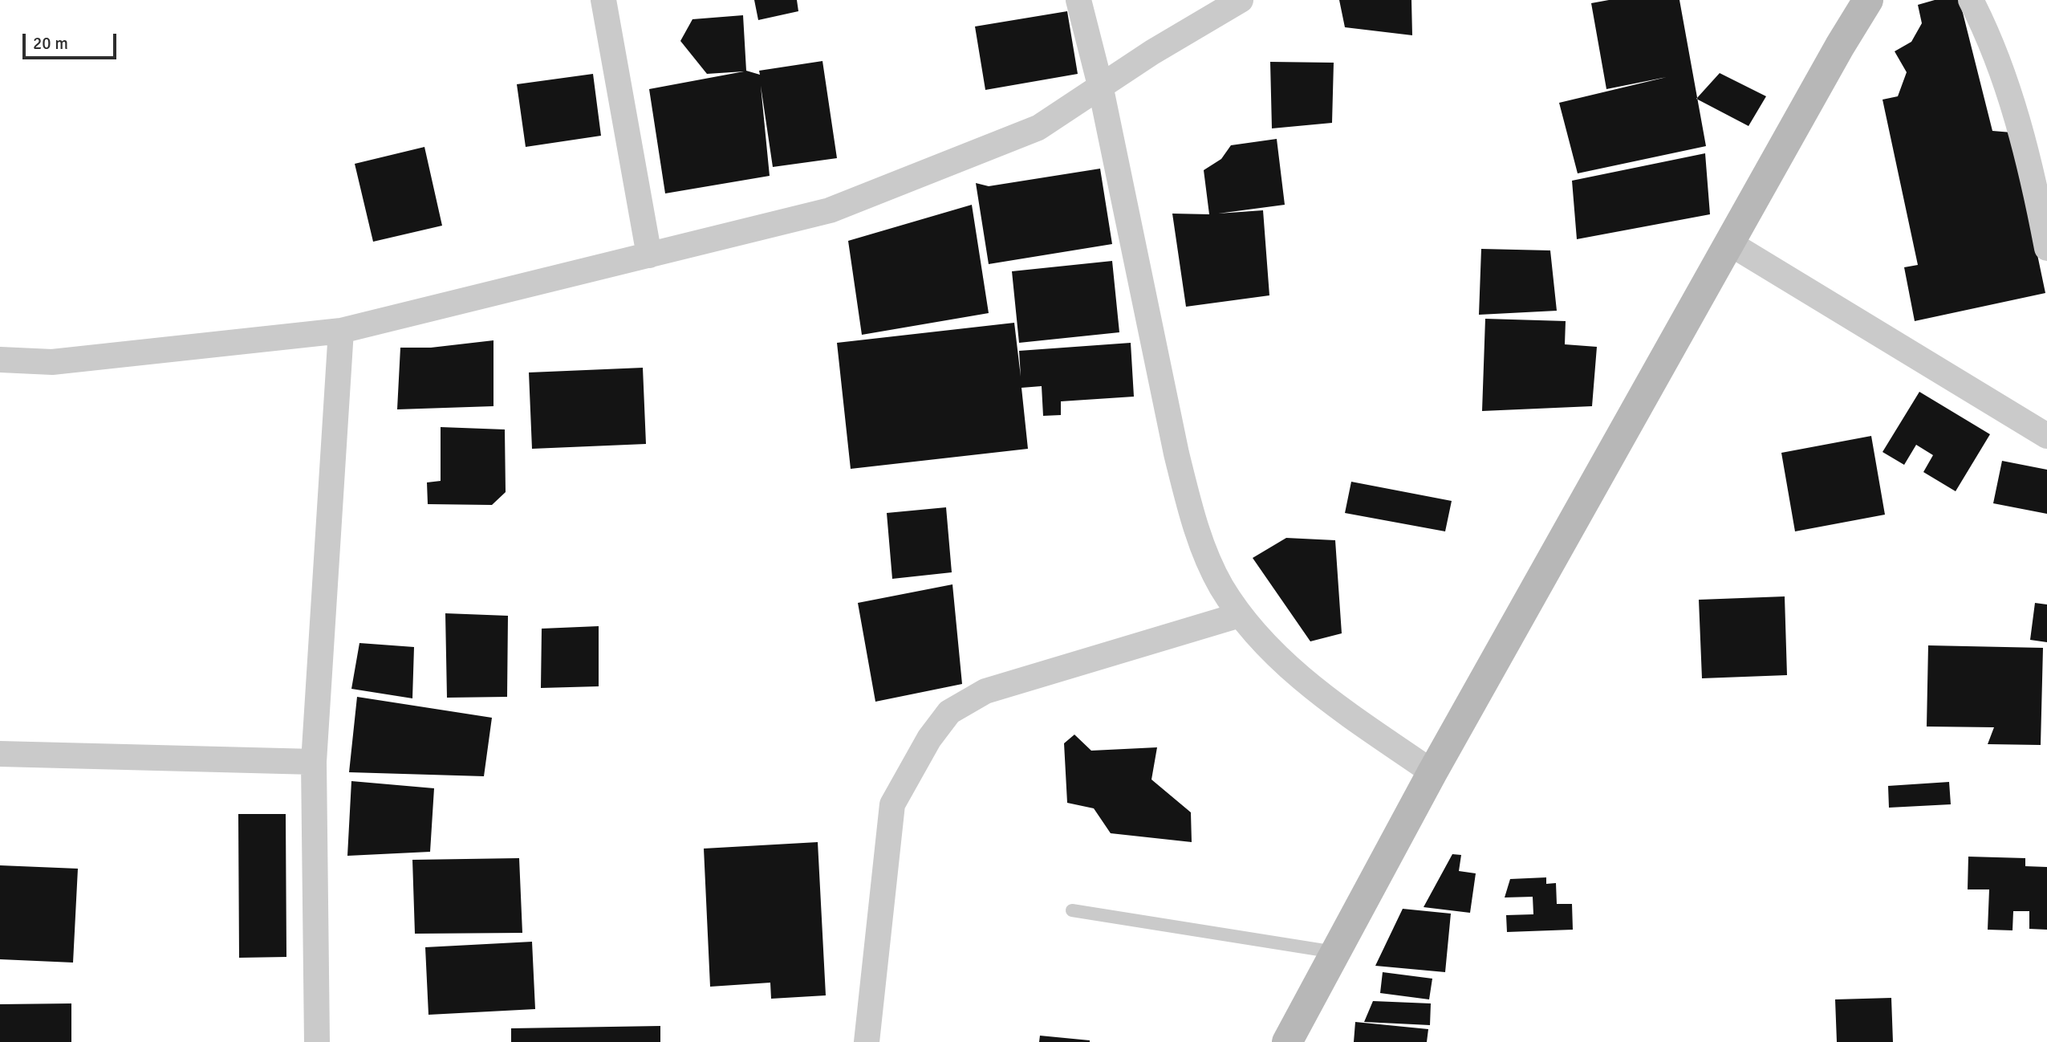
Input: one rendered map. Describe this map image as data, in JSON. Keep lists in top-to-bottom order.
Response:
{
  "scale_bar": "20 m"
}
